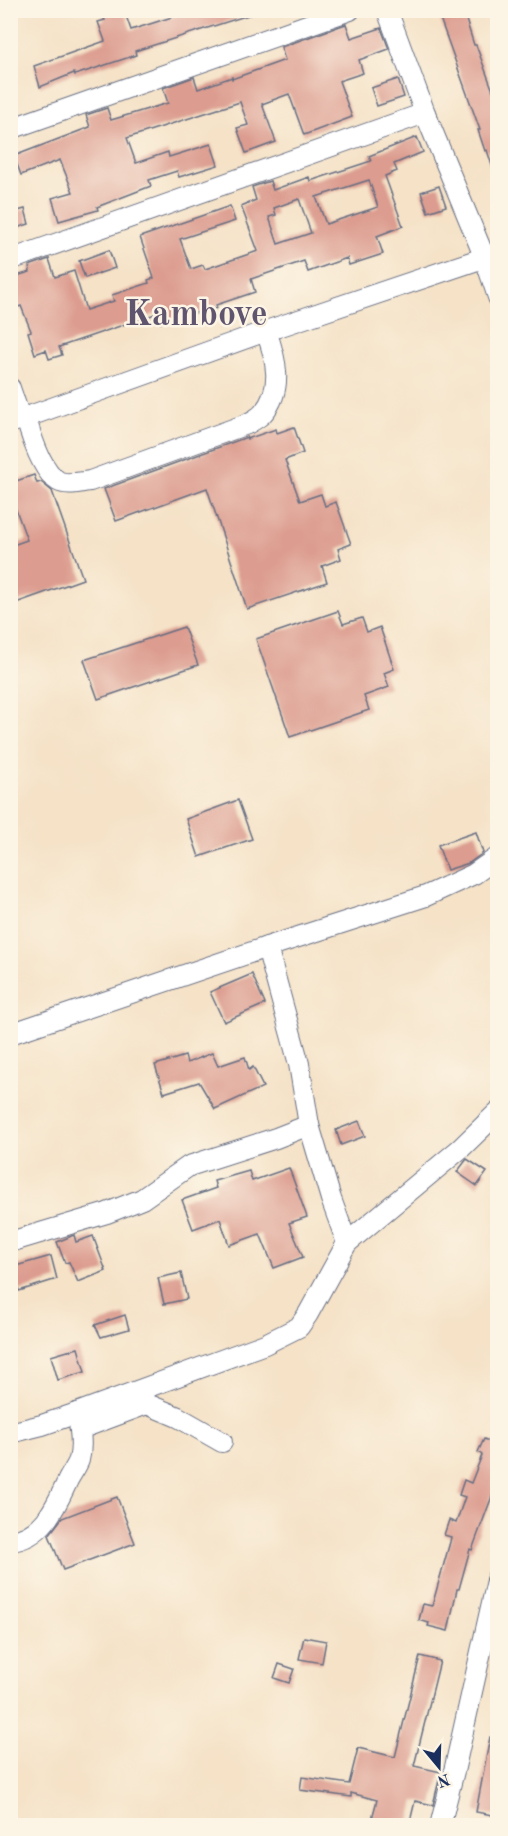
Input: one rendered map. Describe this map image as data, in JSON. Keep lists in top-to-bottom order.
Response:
{
  "districts": ["Kambove"],
  "north": "bottom"
}
